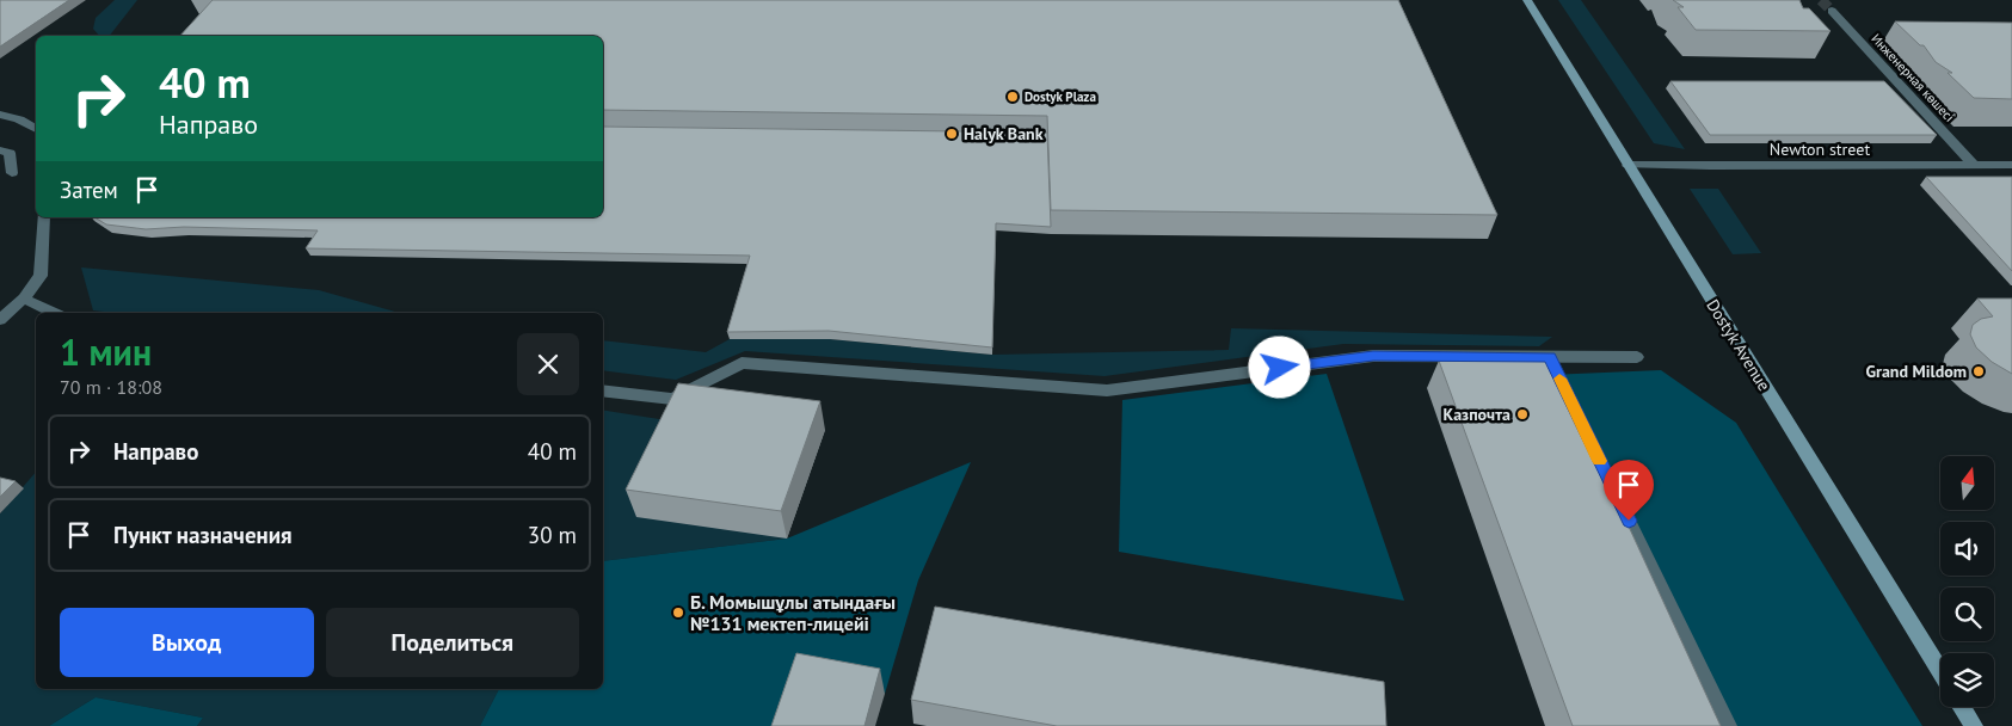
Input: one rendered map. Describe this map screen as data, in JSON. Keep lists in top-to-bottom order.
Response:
{
  "streets": {
    "main road": ["Dostyk Avenue"],
    "street": ["Инженерная көшесі", "Newton street"]
  },
  "crossings": [
    ["Инженерная көшесі", "Newton street"],
    ["Newton street", "Dostyk Avenue"]
  ],
  "places": [
    "Dostyk Plaza",
    "Halyk Bank",
    "Grand Mildom",
    "Казпочта",
    "Б. Момышұлы атындағы №131 мектеп-лицейі"
  ],
  "north": "top",
  "page": {
    "turn": ["40 m", "Направо"],
    "then": "Затем",
    "heading": ["1 мин", "70 m · 18:08"],
    "list": [
      {
        "name": "Направо",
        "value": "40 m"
      },
      {
        "name": "Пункт назначения",
        "value": "30 m"
      }
    ],
    "buttons": ["Выход", "Поделиться"]
  }
}
